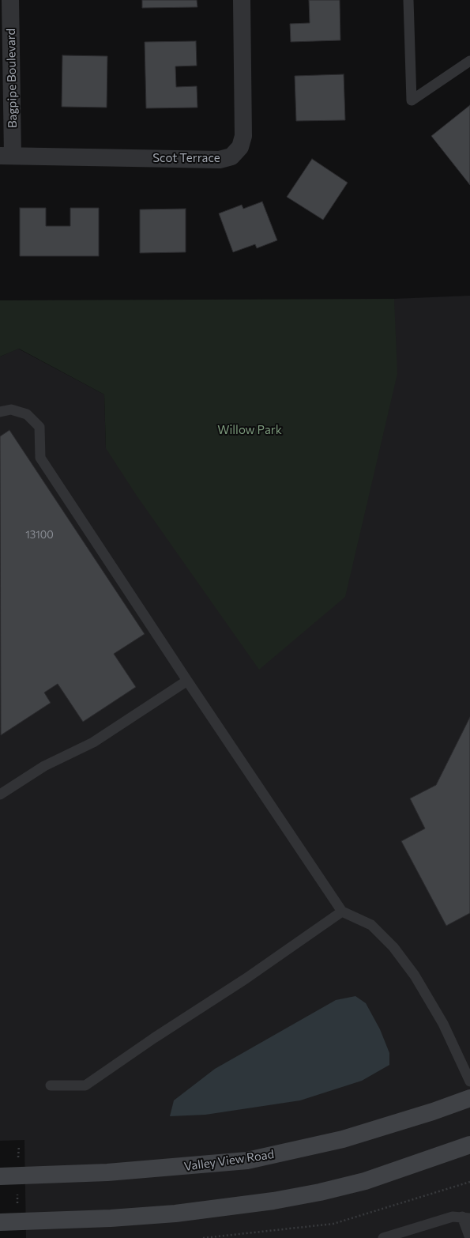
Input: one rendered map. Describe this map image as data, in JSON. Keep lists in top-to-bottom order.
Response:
{
  "streets": {
    "main road": ["Valley View Road"],
    "street": ["Bagpipe Boulevard", "Scot Terrace"]
  },
  "crossings": [
    ["Bagpipe Boulevard", "Scot Terrace"]
  ],
  "parks": ["Willow Park"],
  "house_numbers": ["13100"]
}
